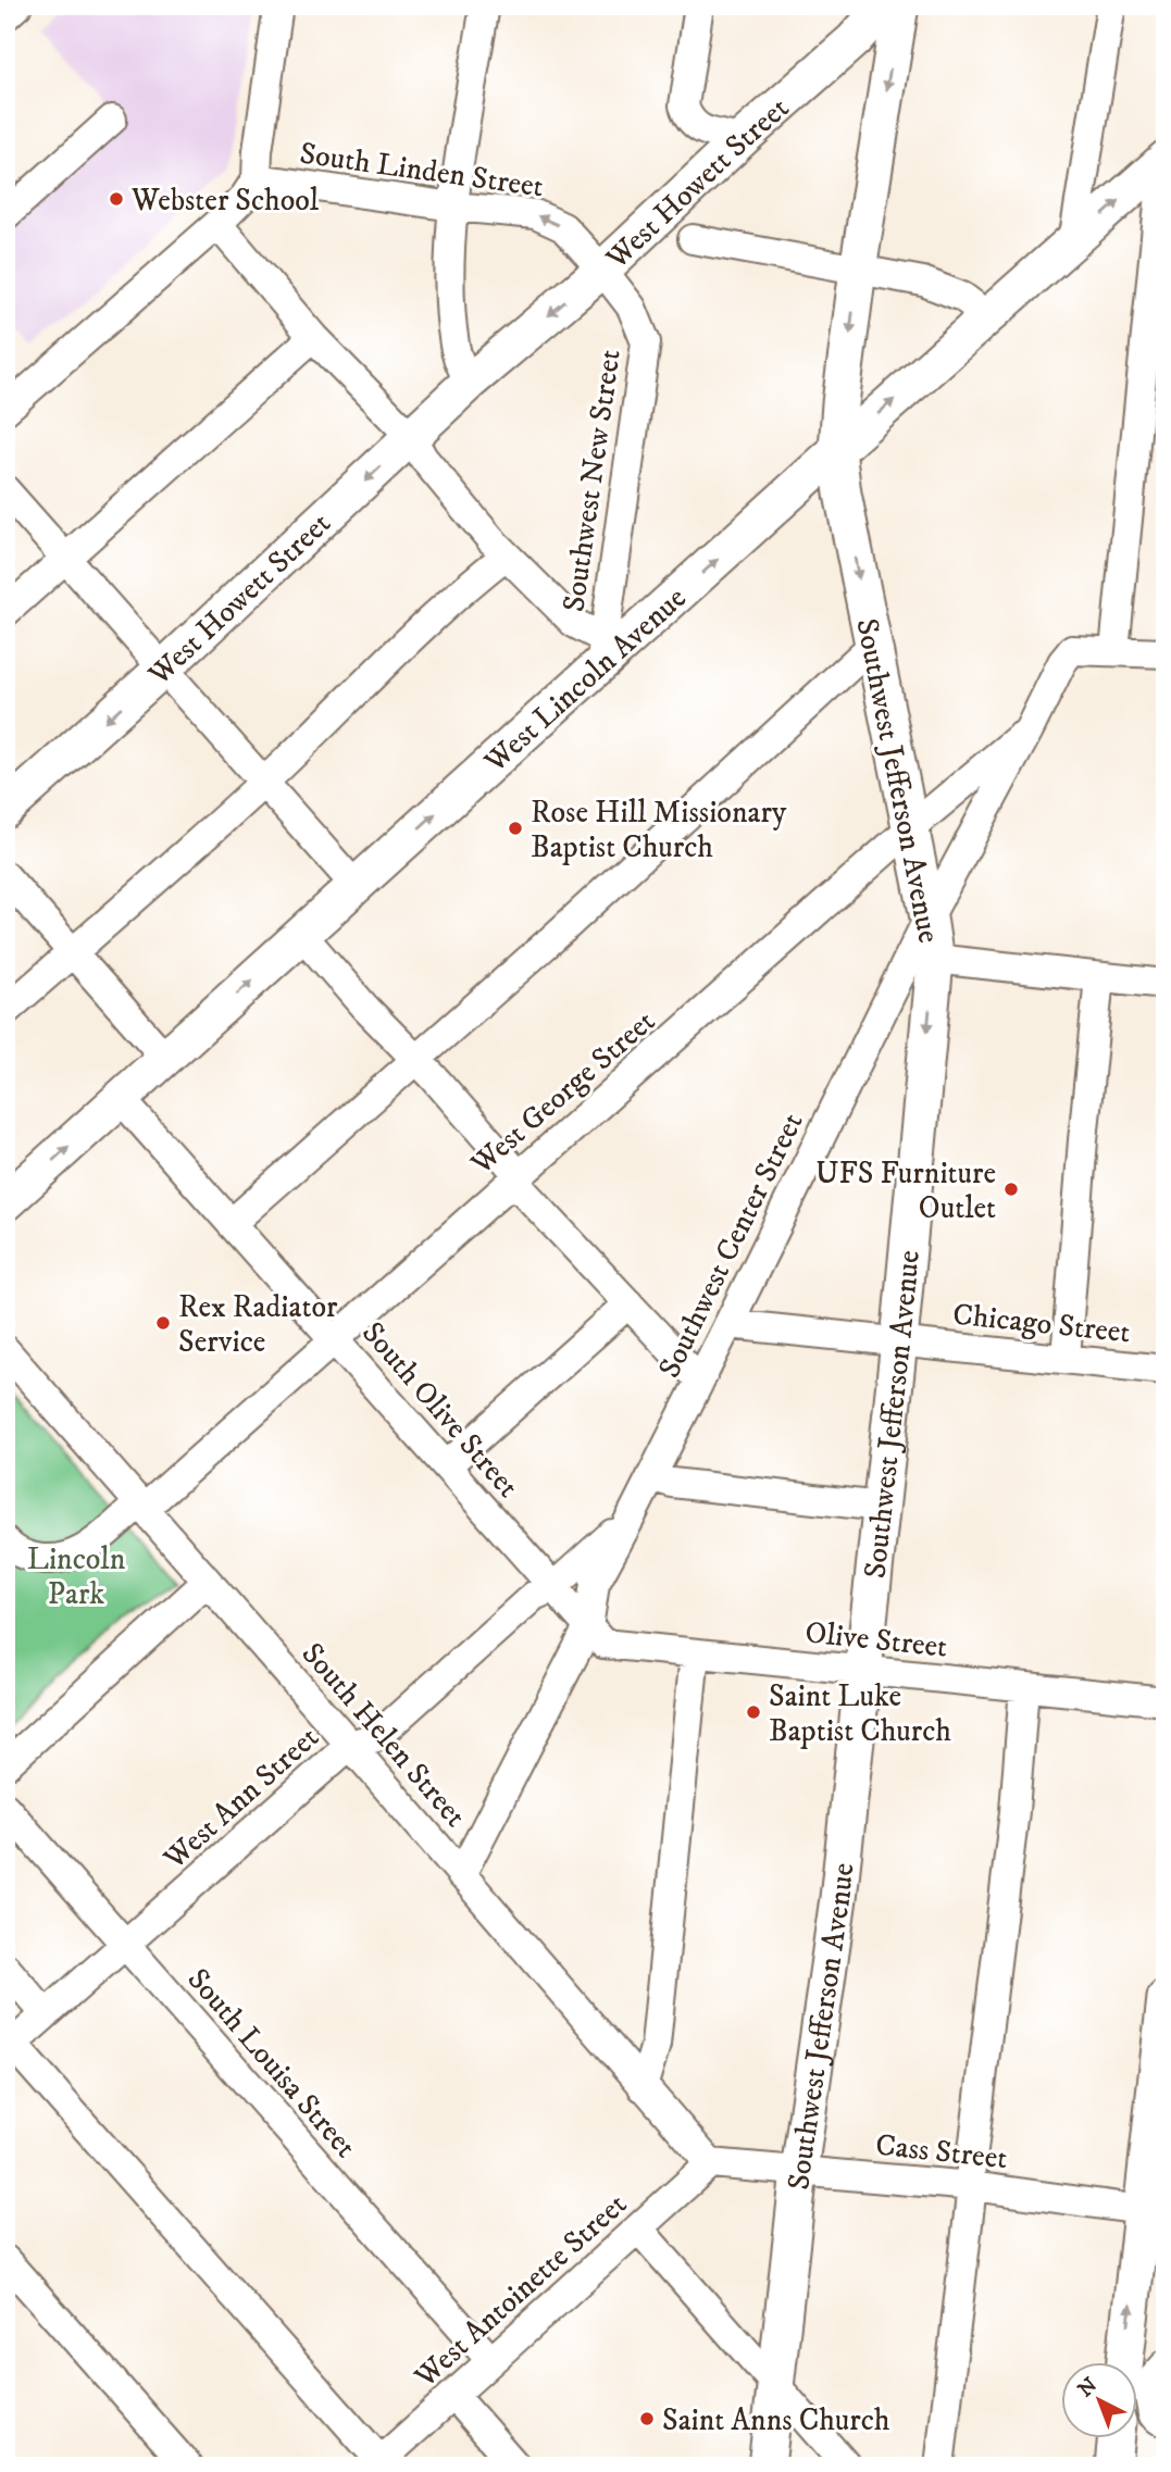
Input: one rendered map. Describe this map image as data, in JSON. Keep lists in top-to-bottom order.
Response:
{
  "streets": {
    "main road": ["West Howett Street", "West Lincoln Avenue", "Southwest Jefferson Avenue"],
    "street": [
      "South Linden Street",
      "Southwest New Street",
      "West George Street",
      "Southwest Center Street",
      "Chicago Street",
      "South Olive Street",
      "Olive Street",
      "South Helen Street",
      "West Ann Street",
      "South Louisa Street",
      "Cass Street",
      "West Antoinette Street"
    ]
  },
  "crossings": [
    ["South Linden Street", "West Howett Street"],
    ["South Linden Street", "Southwest New Street"],
    ["West Howett Street", "Southwest New Street"],
    ["Southwest New Street", "West Lincoln Avenue"],
    ["West Lincoln Avenue", "Southwest Jefferson Avenue"],
    ["West Lincoln Avenue", "South Olive Street"],
    ["Southwest Jefferson Avenue", "West George Street"],
    ["Southwest Jefferson Avenue", "Southwest Center Street"],
    ["Southwest Jefferson Avenue", "Chicago Street"],
    ["Southwest Jefferson Avenue", "Olive Street"],
    ["Southwest Jefferson Avenue", "Cass Street"],
    ["West George Street", "South Olive Street"],
    ["West George Street", "South Helen Street"],
    ["Southwest Center Street", "Chicago Street"],
    ["Southwest Center Street", "South Olive Street"],
    ["Southwest Center Street", "Olive Street"],
    ["Southwest Center Street", "South Helen Street"],
    ["Southwest Center Street", "West Ann Street"],
    ["South Olive Street", "Olive Street"],
    ["South Olive Street", "West Ann Street"],
    ["South Helen Street", "West Ann Street"],
    ["South Helen Street", "Cass Street"],
    ["South Helen Street", "West Antoinette Street"],
    ["West Ann Street", "South Louisa Street"],
    ["South Louisa Street", "West Antoinette Street"],
    ["Cass Street", "West Antoinette Street"]
  ],
  "one_way": ["West Howett Street", "West Lincoln Avenue", "Southwest Jefferson Avenue"],
  "parks": ["Lincoln Park"],
  "places": [
    "Webster School",
    "Rose Hill Missionary Baptist Church",
    "UFS Furniture Outlet",
    "Rex Radiator Service",
    "Saint Luke Baptist Church",
    "Saint Anns Church"
  ],
  "north": "top left"
}
